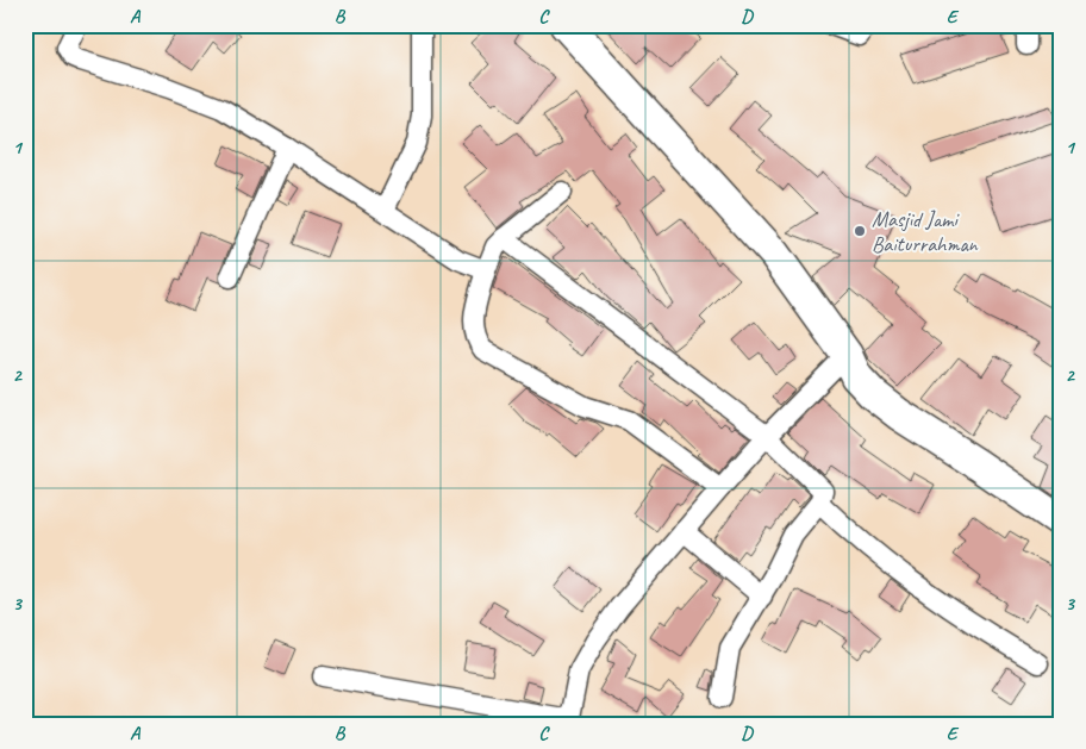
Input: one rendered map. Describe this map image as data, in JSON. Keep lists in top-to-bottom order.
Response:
{
  "places": ["Masjid Jami Baiturrahman"],
  "grid": {
    "columns": [
      "A",
      "B",
      "C",
      "D",
      "E"
    ],
    "rows": ["1", "2", "3"]
  }
}
